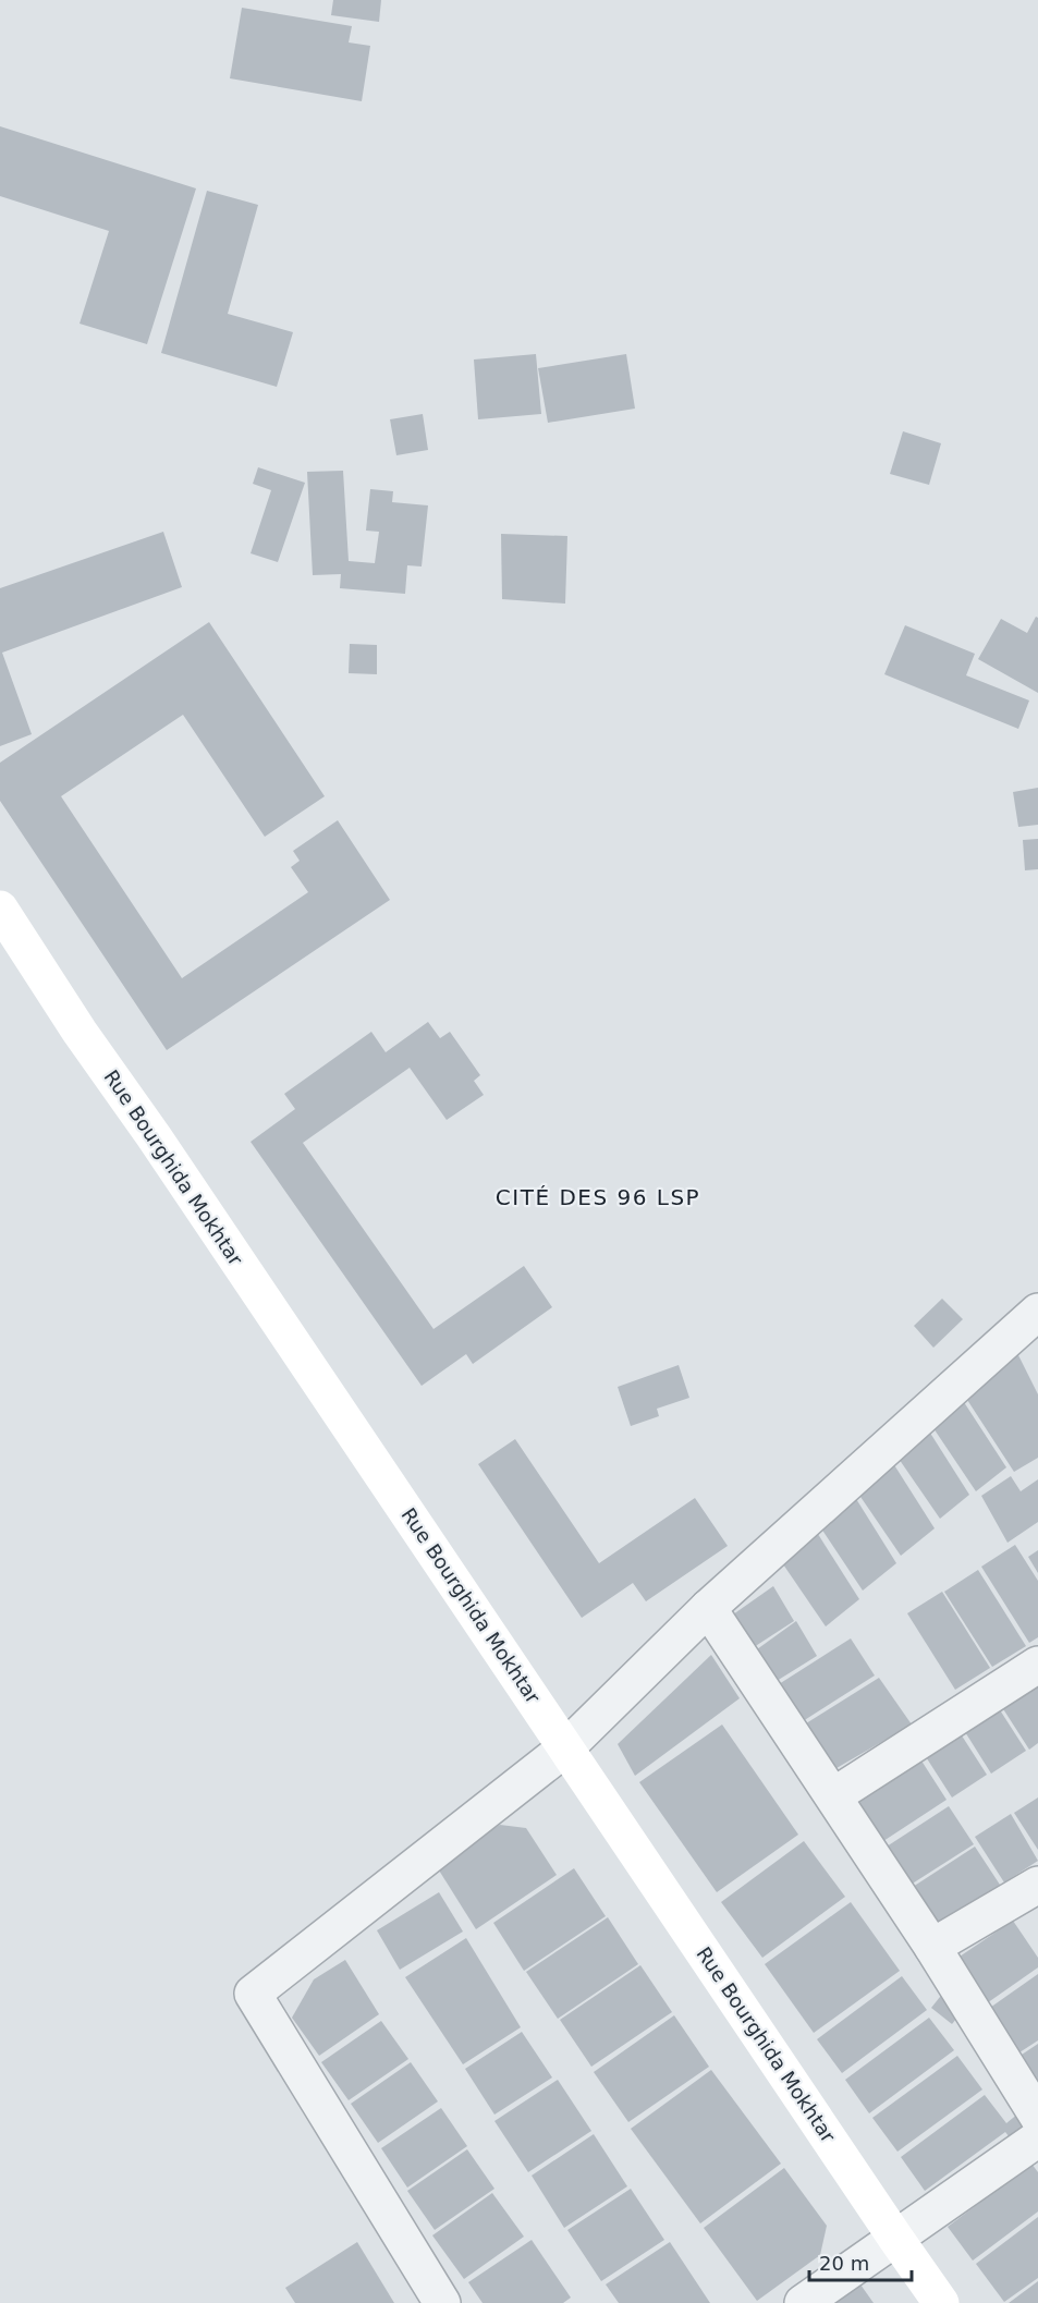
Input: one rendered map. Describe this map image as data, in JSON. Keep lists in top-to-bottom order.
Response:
{
  "streets": {
    "main road": ["Rue Bourghida Mokhtar"]
  },
  "districts": ["CITÉ DES 96 LSP"],
  "scale_bar": "20 m"
}
